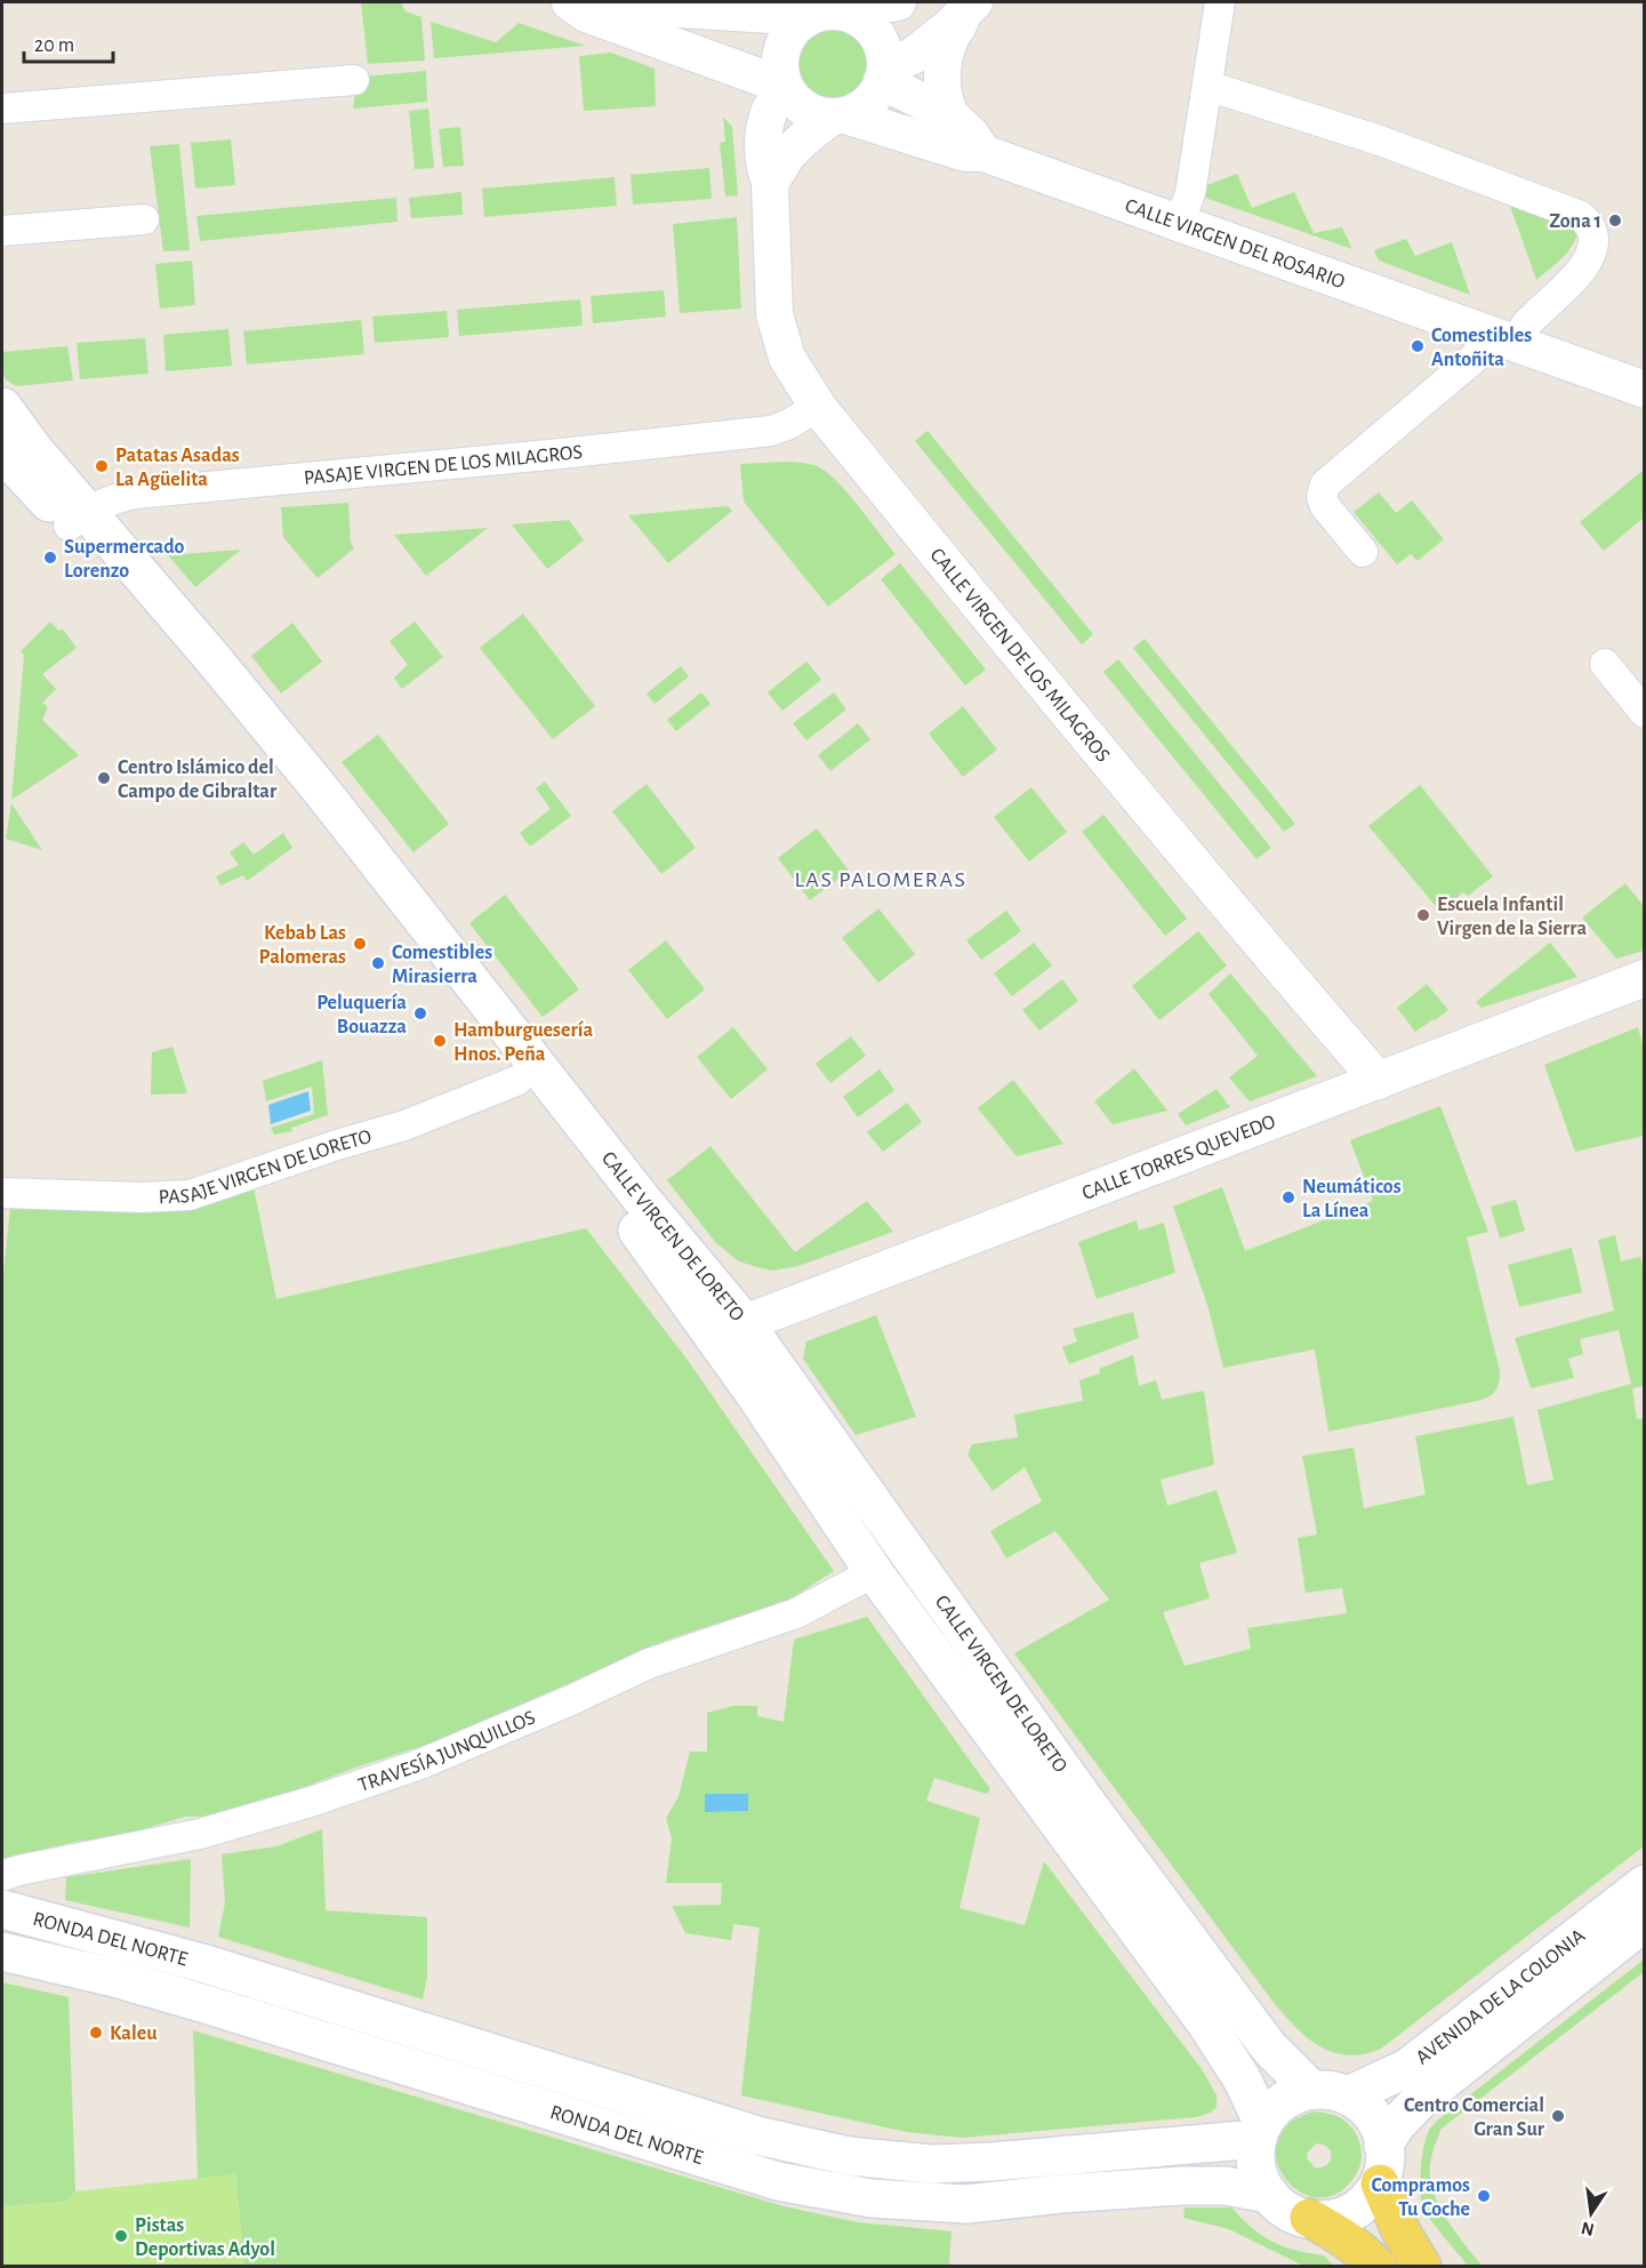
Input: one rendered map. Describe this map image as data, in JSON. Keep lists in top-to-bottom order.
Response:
{
  "streets": {
    "main road": ["CALLE VIRGEN DE LORETO", "RONDA DEL NORTE", "AVENIDA DE LA COLONIA"],
    "street": [
      "CALLE VIRGEN DEL ROSARIO",
      "PASAJE VIRGEN DE LOS MILAGROS",
      "CALLE VIRGEN DE LOS MILAGROS",
      "CALLE TORRES QUEVEDO",
      "PASAJE VIRGEN DE LORETO",
      "TRAVESÍA JUNQUILLOS"
    ]
  },
  "crossings": [
    ["CALLE VIRGEN DEL ROSARIO", "CALLE VIRGEN DE LOS MILAGROS"],
    ["PASAJE VIRGEN DE LOS MILAGROS", "CALLE VIRGEN DE LOS MILAGROS"],
    ["PASAJE VIRGEN DE LOS MILAGROS", "CALLE VIRGEN DE LORETO"],
    ["CALLE VIRGEN DE LOS MILAGROS", "CALLE TORRES QUEVEDO"],
    ["CALLE TORRES QUEVEDO", "CALLE VIRGEN DE LORETO"],
    ["PASAJE VIRGEN DE LORETO", "CALLE VIRGEN DE LORETO"],
    ["CALLE VIRGEN DE LORETO", "TRAVESÍA JUNQUILLOS"],
    ["CALLE VIRGEN DE LORETO", "RONDA DEL NORTE"],
    ["CALLE VIRGEN DE LORETO", "AVENIDA DE LA COLONIA"],
    ["RONDA DEL NORTE", "AVENIDA DE LA COLONIA"]
  ],
  "districts": ["LAS PALOMERAS"],
  "places": [
    "Zona 1",
    "Comestibles Antoñita",
    "Patatas Asadas La Agüelita",
    "Supermercado Lorenzo",
    "Centro Islámico del Campo de Gibraltar",
    "Escuela Infantil Virgen de la Sierra",
    "Kebab Las Palomeras",
    "Comestibles Mirasierra",
    "Peluquería Bouazza",
    "Hamburguesería Hnos. Peña",
    "Neumáticos La Línea",
    "Kaleu",
    "Centro Comercial Gran Sur",
    "Compramos Tu Coche",
    "Pistas Deportivas Adyol"
  ],
  "scale_bar": "20 m",
  "north": "bottom"
}
